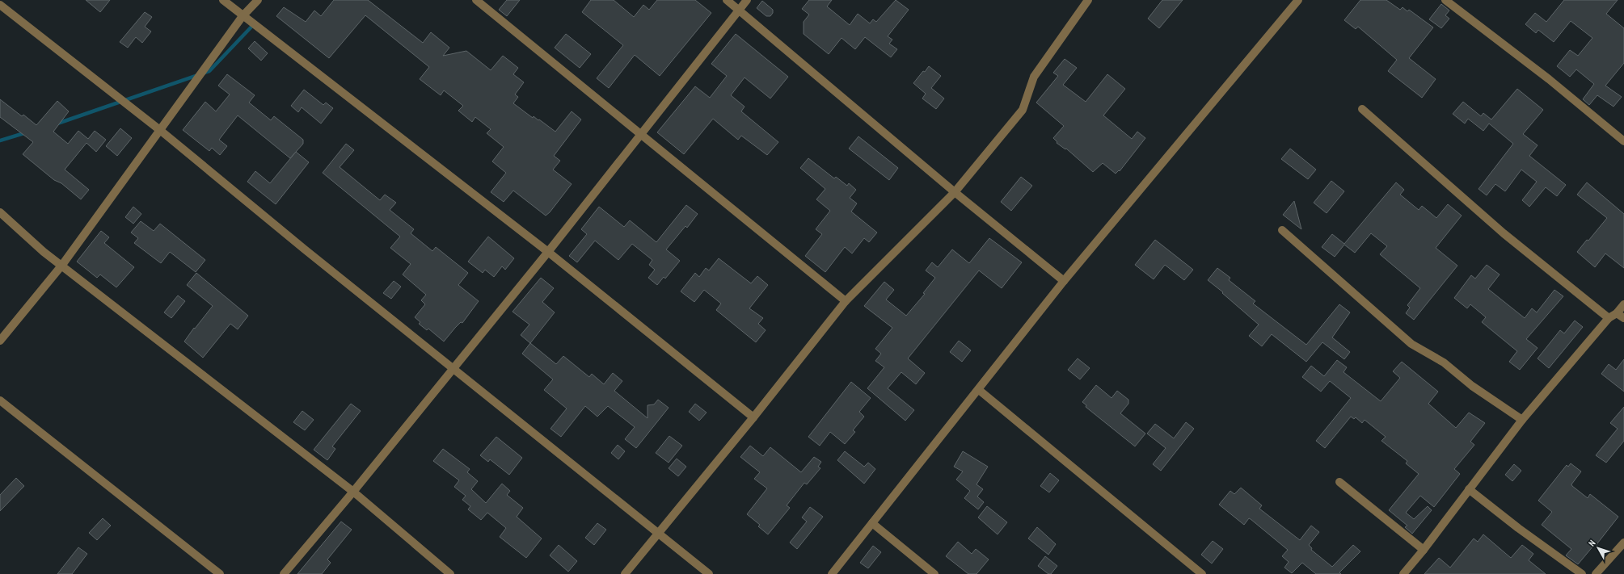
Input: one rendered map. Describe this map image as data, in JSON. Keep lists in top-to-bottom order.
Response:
{
  "north": "top left"
}
